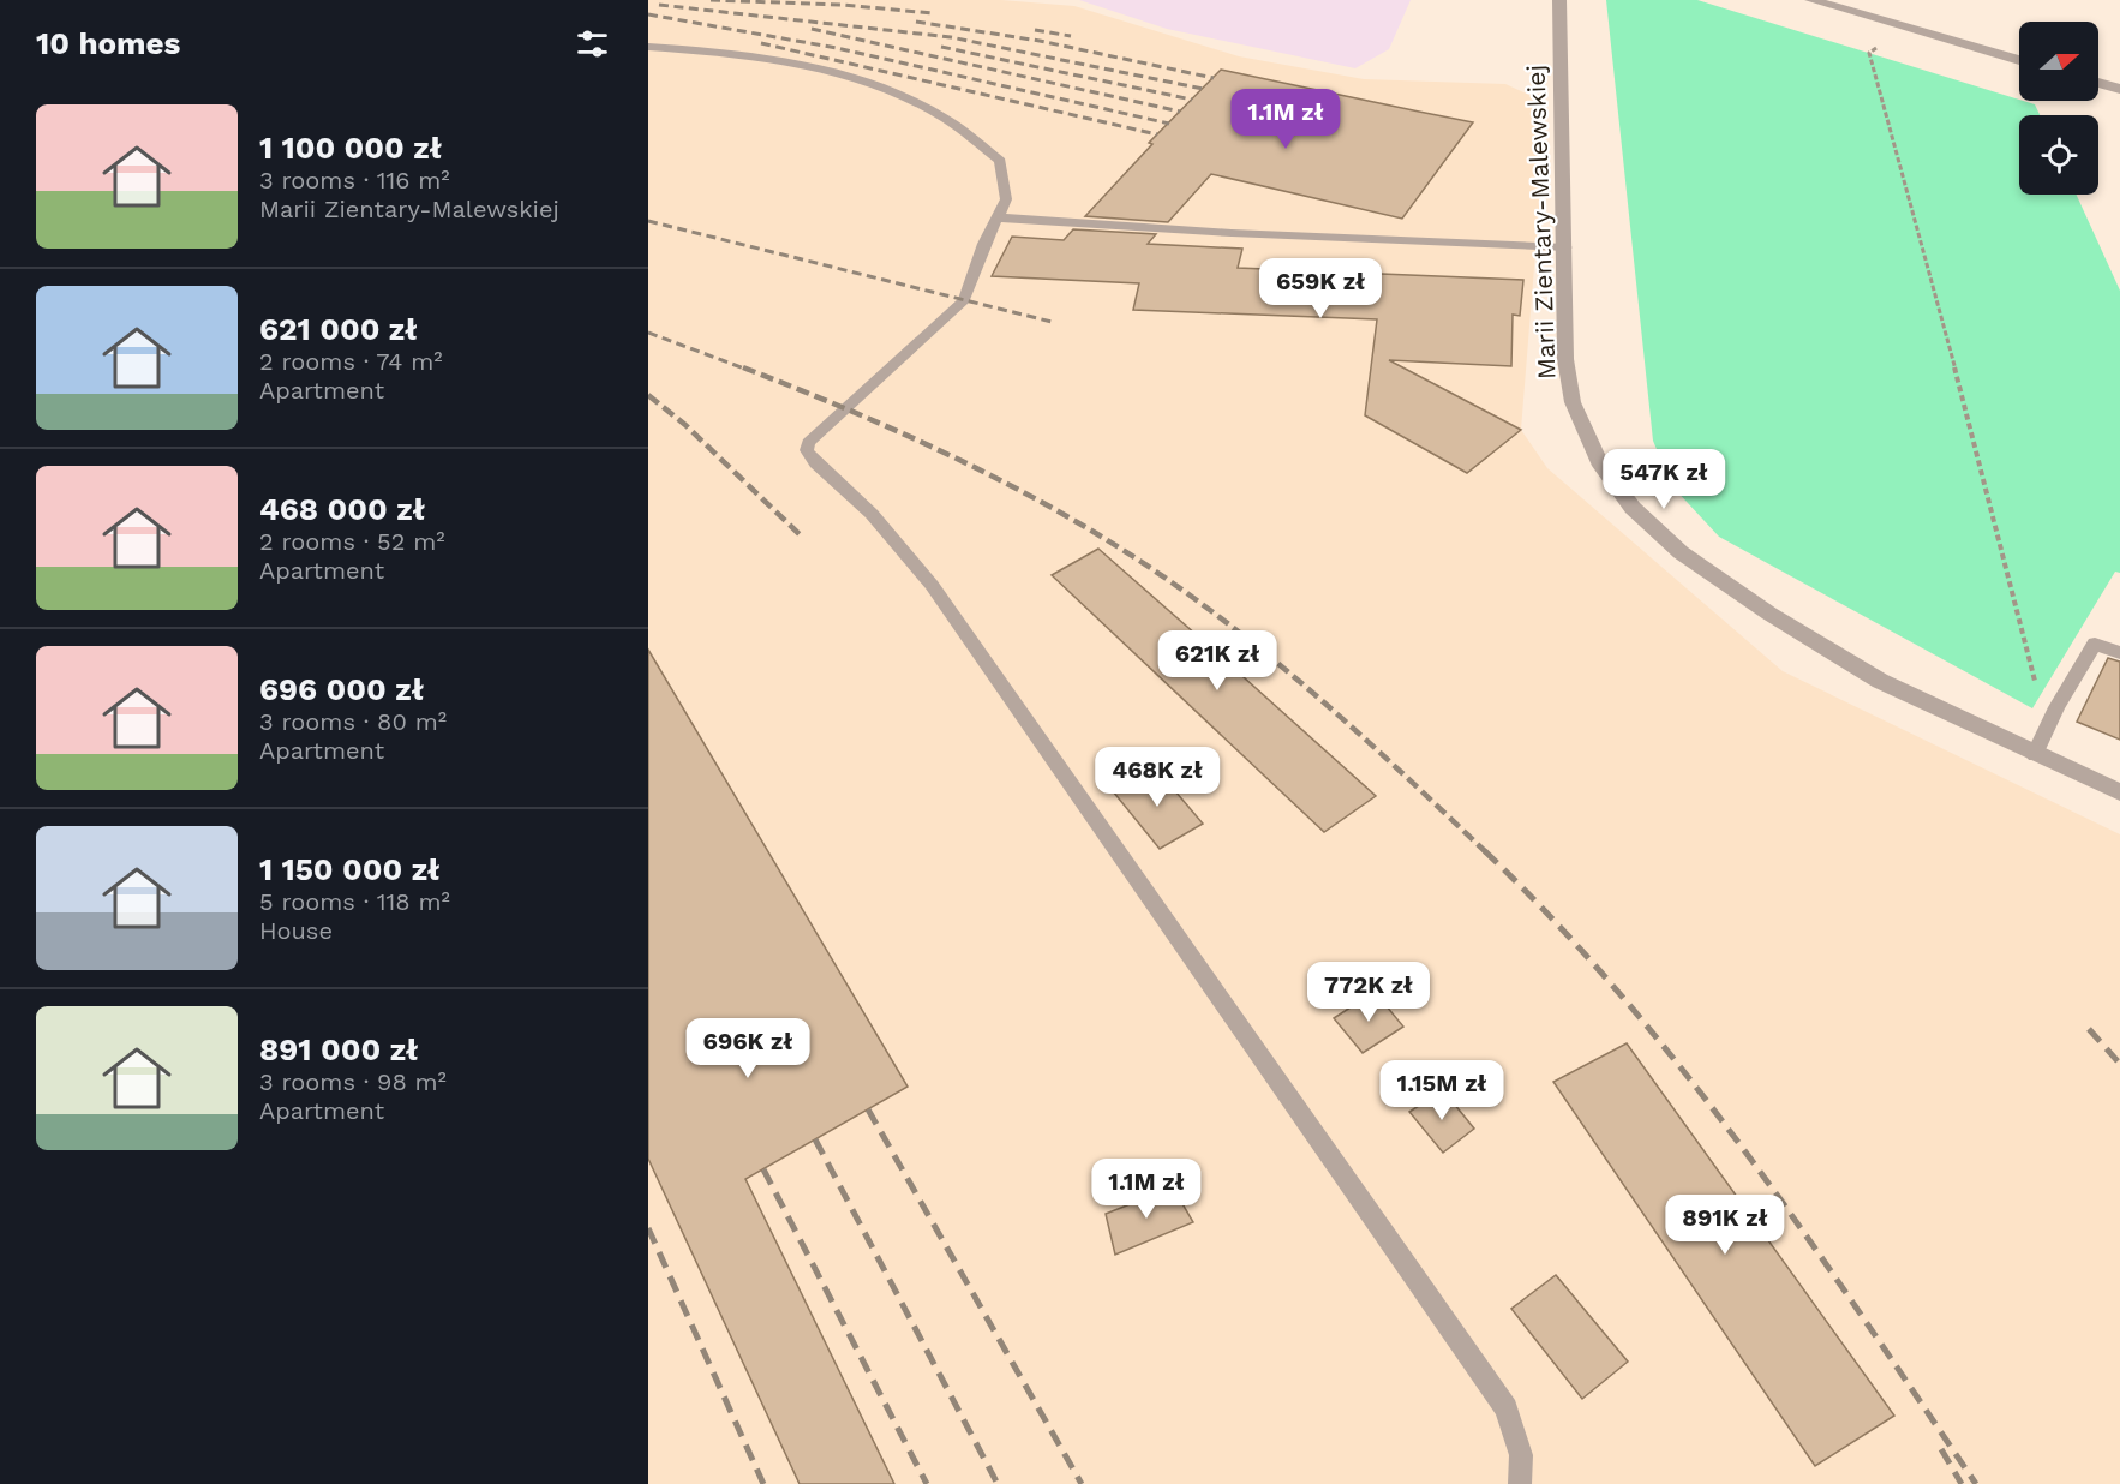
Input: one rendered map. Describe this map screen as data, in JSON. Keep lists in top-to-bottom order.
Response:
{
  "streets": {
    "street": ["Marii Zientary-Malewskiej"]
  },
  "north": "right",
  "page": {
    "heading": "10 homes",
    "list": [
      {
        "name": "1 100 000 zł",
        "note": "3 rooms · 116 m² · Marii Zientary-Malewskiej"
      },
      {
        "name": "621 000 zł",
        "note": "2 rooms · 74 m² · Apartment"
      },
      {
        "name": "468 000 zł",
        "note": "2 rooms · 52 m² · Apartment"
      },
      {
        "name": "696 000 zł",
        "note": "3 rooms · 80 m² · Apartment"
      },
      {
        "name": "1 150 000 zł",
        "note": "5 rooms · 118 m² · House"
      },
      {
        "name": "891 000 zł",
        "note": "3 rooms · 98 m² · Apartment"
      }
    ],
    "price": [
      "1.1M zł",
      "659K zł",
      "547K zł",
      "621K zł",
      "468K zł",
      "772K zł",
      "696K zł",
      "1.15M zł",
      "1.1M zł",
      "891K zł"
    ]
  }
}
